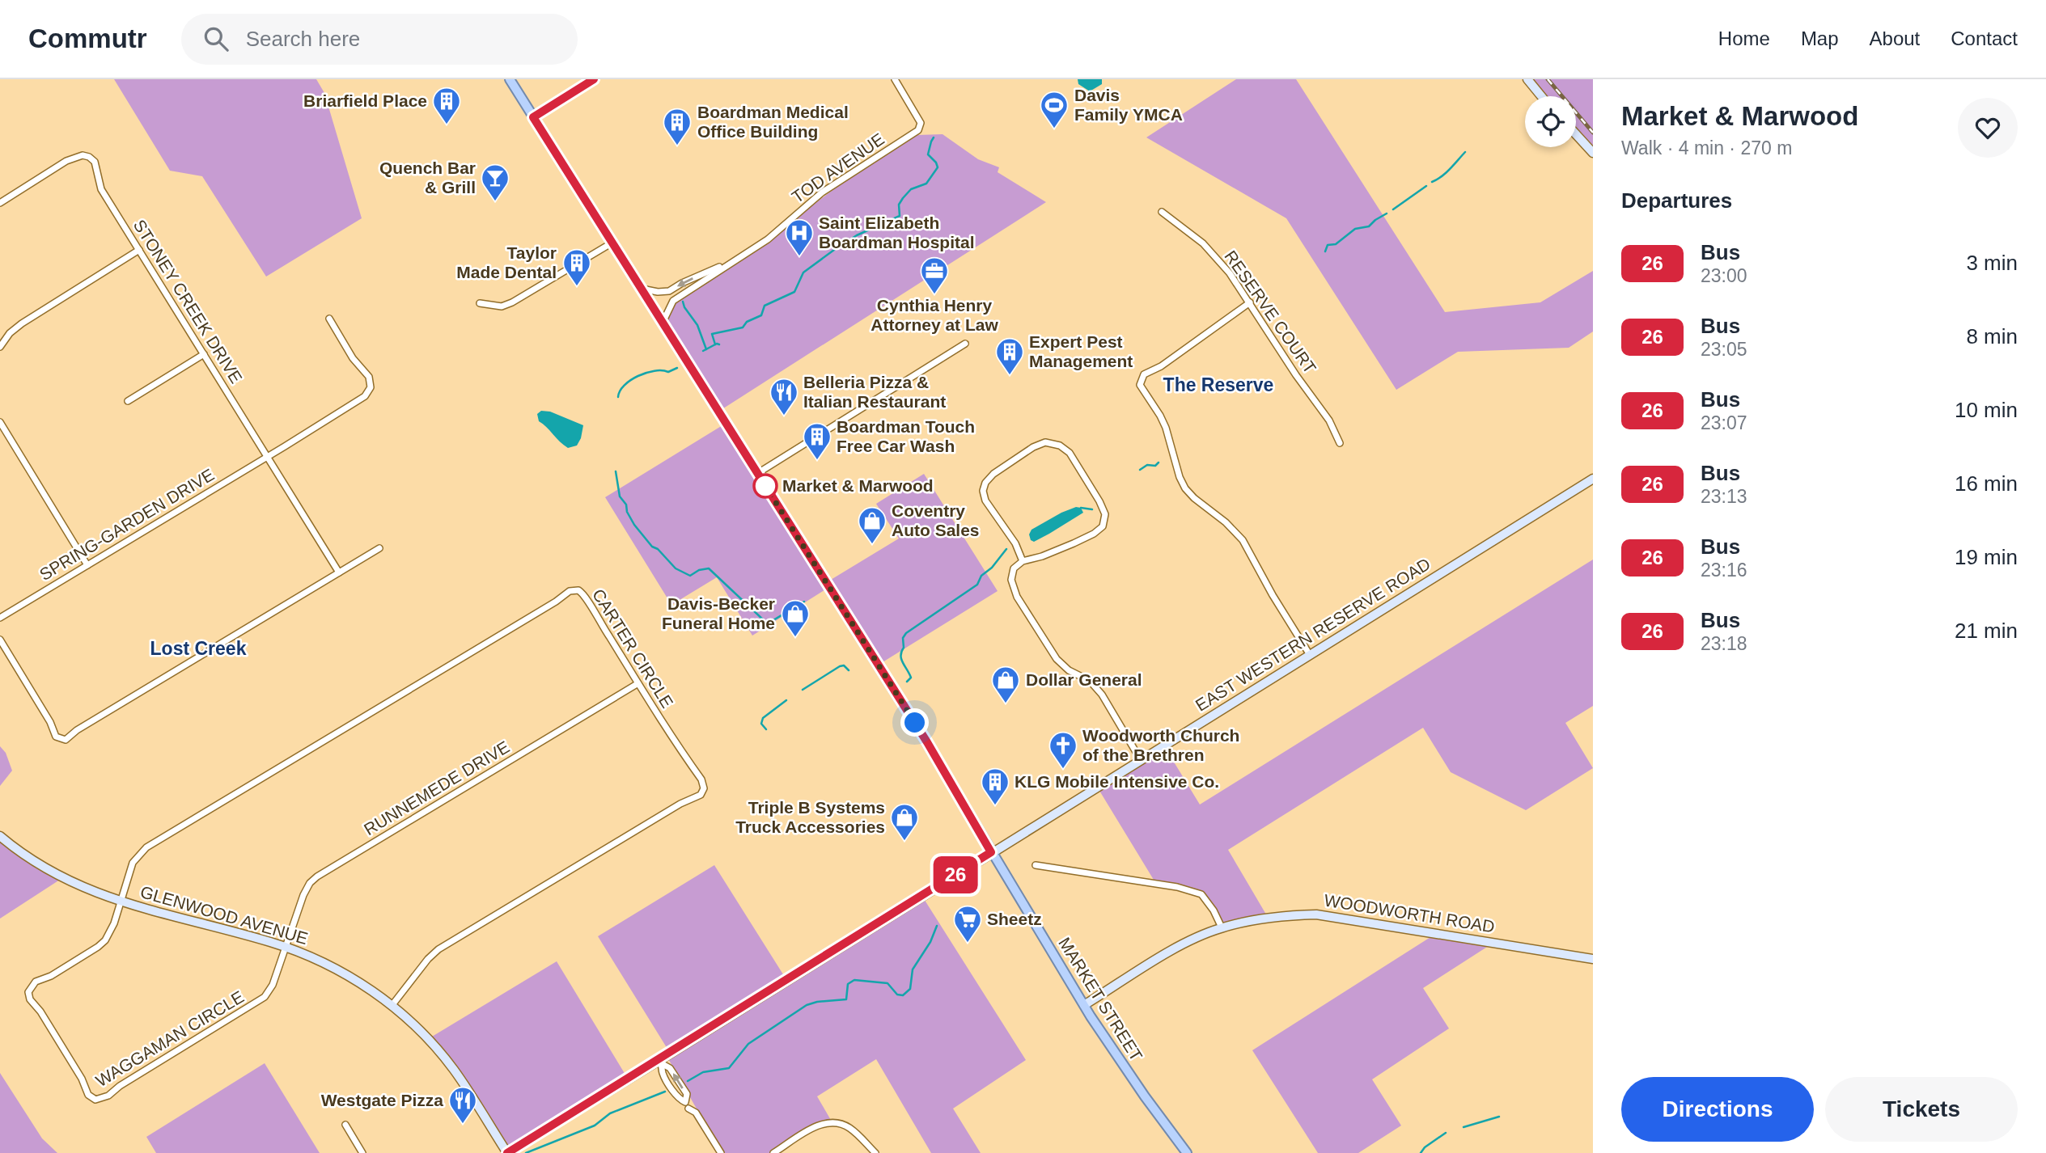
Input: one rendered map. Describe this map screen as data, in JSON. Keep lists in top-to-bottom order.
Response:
{
  "streets": {
    "main road": [
      "EAST WESTERN RESERVE ROAD",
      "WOODWORTH ROAD",
      "GLENWOOD AVENUE",
      "MARKET STREET"
    ],
    "street": [
      "TOD AVENUE",
      "STONEY CREEK DRIVE",
      "RESERVE COURT",
      "SPRING-GARDEN DRIVE",
      "CARTER CIRCLE",
      "RUNNEMEDE DRIVE",
      "WAGGAMAN CIRCLE"
    ]
  },
  "crossings": [
    ["TOD AVENUE", "MARKET STREET"],
    ["STONEY CREEK DRIVE", "SPRING-GARDEN DRIVE"],
    ["EAST WESTERN RESERVE ROAD", "GLENWOOD AVENUE"],
    ["EAST WESTERN RESERVE ROAD", "MARKET STREET"],
    ["CARTER CIRCLE", "RUNNEMEDE DRIVE"],
    ["CARTER CIRCLE", "GLENWOOD AVENUE"],
    ["CARTER CIRCLE", "WAGGAMAN CIRCLE"],
    ["RUNNEMEDE DRIVE", "GLENWOOD AVENUE"],
    ["RUNNEMEDE DRIVE", "WAGGAMAN CIRCLE"],
    ["WOODWORTH ROAD", "MARKET STREET"],
    ["GLENWOOD AVENUE", "WAGGAMAN CIRCLE"]
  ],
  "districts": ["The Reserve", "Lost Creek"],
  "places": {
    "building": [
      "Briarfield Place",
      "Boardman Medical Office Building",
      "Taylor Made Dental",
      "Expert Pest Management",
      "Boardman Touch Free Car Wash",
      "KLG Mobile Intensive Co."
    ],
    "sports": ["Davis Family YMCA"],
    "bar": ["Quench Bar & Grill"],
    "hospital": ["Saint Elizabeth Boardman Hospital"],
    "office": ["Cynthia Henry Attorney at Law"],
    "restaurant": ["Belleria Pizza & Italian Restaurant", "Westgate Pizza"],
    "other": ["Market & Marwood"],
    "shop": [
      "Coventry Auto Sales",
      "Davis-Becker Funeral Home",
      "Dollar General",
      "Triple B Systems Truck Accessories"
    ],
    "church": ["Woodworth Church of the Brethren"],
    "supermarket": ["Sheetz"]
  },
  "lines": ["bus line 26"],
  "page": {
    "header": "Commutr",
    "search": "Search here",
    "nav": [
      "Home",
      "Map",
      "About",
      "Contact"
    ],
    "on_map": "26",
    "heading": [
      ["Market & Marwood", "Walk · 4 min · 270 m"],
      "Departures"
    ],
    "list": [
      {
        "mark": "26",
        "name": "Bus",
        "note": "23:00",
        "value": "3 min"
      },
      {
        "mark": "26",
        "name": "Bus",
        "note": "23:05",
        "value": "8 min"
      },
      {
        "mark": "26",
        "name": "Bus",
        "note": "23:07",
        "value": "10 min"
      },
      {
        "mark": "26",
        "name": "Bus",
        "note": "23:13",
        "value": "16 min"
      },
      {
        "mark": "26",
        "name": "Bus",
        "note": "23:16",
        "value": "19 min"
      },
      {
        "mark": "26",
        "name": "Bus",
        "note": "23:18",
        "value": "21 min"
      }
    ],
    "buttons": ["Directions", "Tickets"]
  }
}
